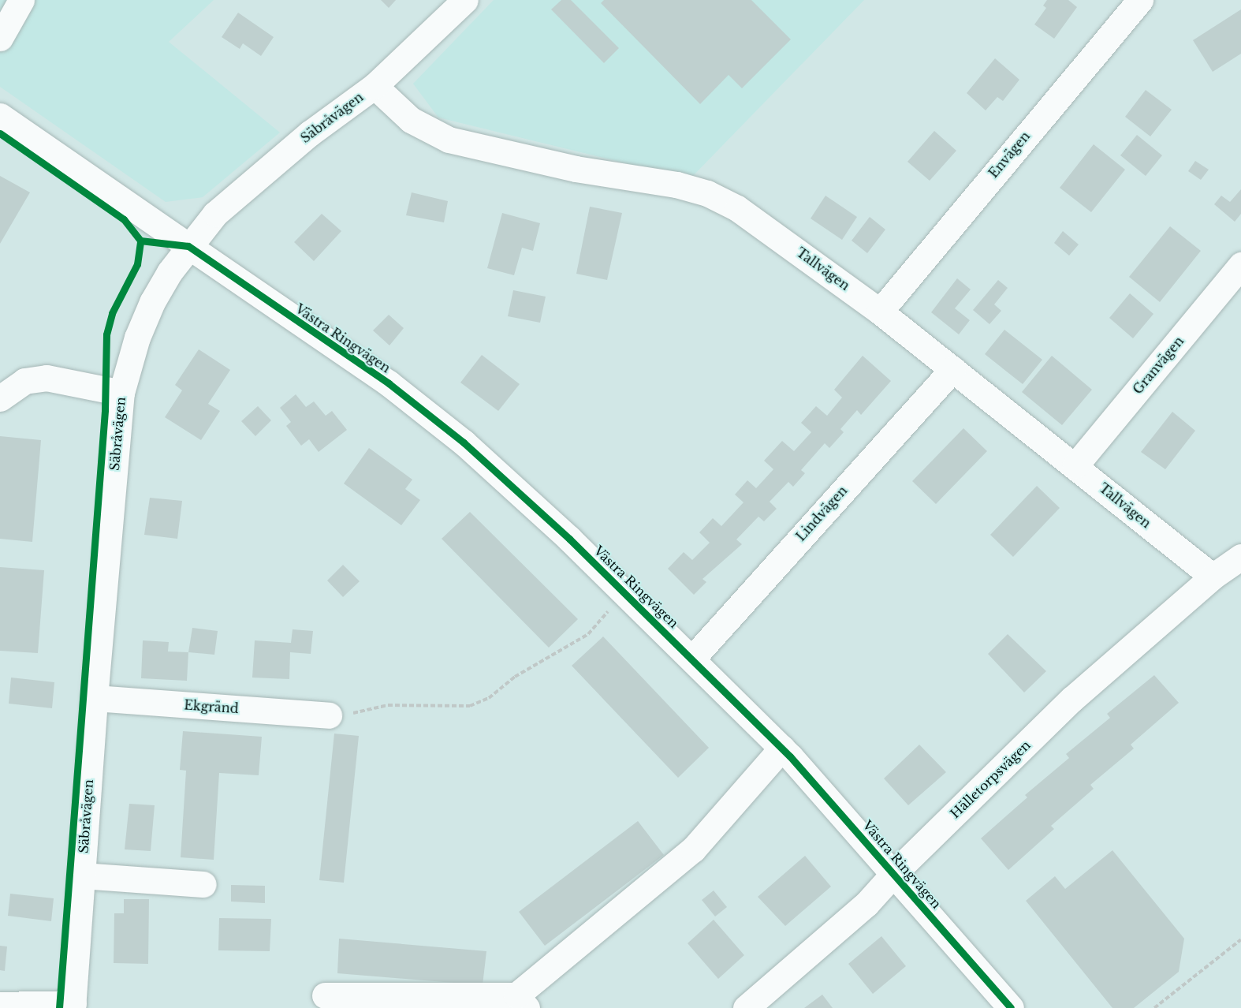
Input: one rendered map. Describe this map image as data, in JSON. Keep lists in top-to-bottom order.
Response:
{
  "streets": {
    "street": [
      "Säbråvägen",
      "Envägen",
      "Tallvägen",
      "Västra Ringvägen",
      "Granvägen",
      "Lindvägen",
      "Ekgränd",
      "Hälletorpsvägen"
    ]
  },
  "crossings": [
    ["Säbråvägen", "Tallvägen"],
    ["Säbråvägen", "Västra Ringvägen"],
    ["Säbråvägen", "Ekgränd"],
    ["Envägen", "Tallvägen"],
    ["Tallvägen", "Granvägen"],
    ["Tallvägen", "Lindvägen"],
    ["Tallvägen", "Hälletorpsvägen"],
    ["Västra Ringvägen", "Lindvägen"],
    ["Västra Ringvägen", "Hälletorpsvägen"]
  ]
}
